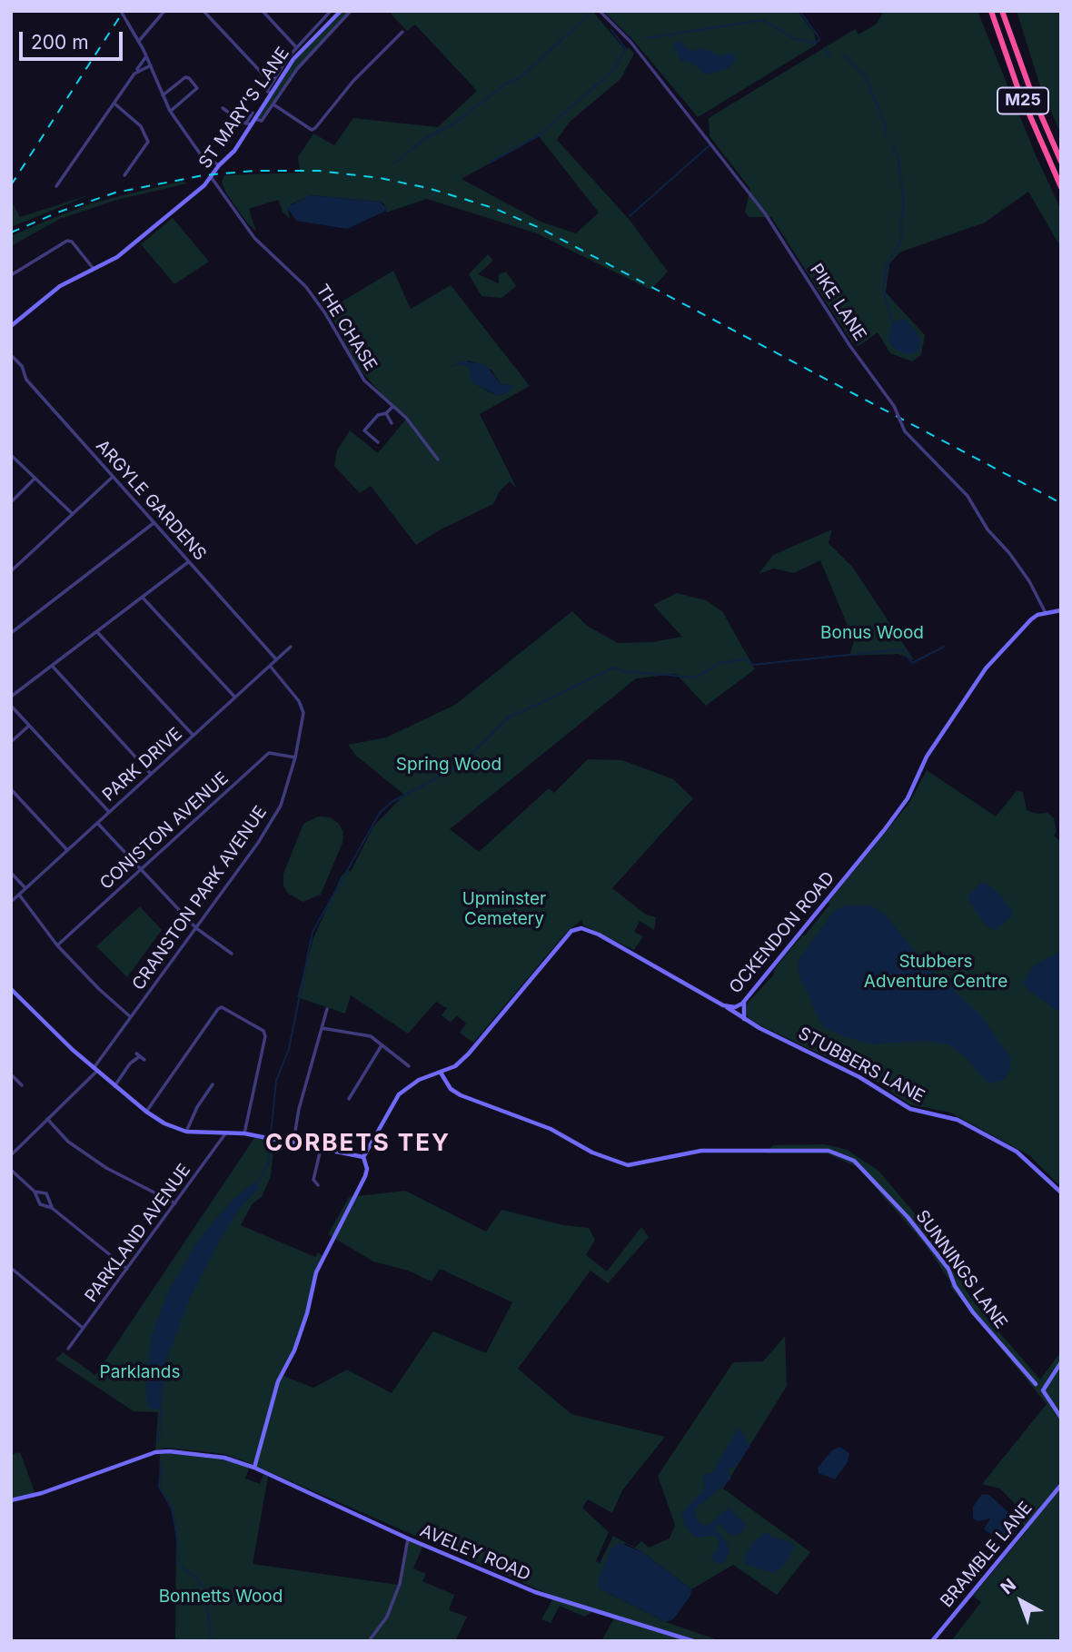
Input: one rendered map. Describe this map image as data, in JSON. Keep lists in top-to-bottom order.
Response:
{
  "streets": {
    "highway": ["M25"],
    "street": [
      "ST MARY'S LANE",
      "PIKE LANE",
      "THE CHASE",
      "ARGYLE GARDENS",
      "PARK DRIVE",
      "CONISTON AVENUE",
      "CRANSTON PARK AVENUE",
      "OCKENDON ROAD",
      "STUBBERS LANE",
      "PARKLAND AVENUE",
      "SUNNINGS LANE",
      "AVELEY ROAD",
      "BRAMBLE LANE"
    ]
  },
  "crossings": [
    ["ST MARY'S LANE", "THE CHASE"],
    ["PIKE LANE", "OCKENDON ROAD"],
    ["ARGYLE GARDENS", "PARK DRIVE"],
    ["PARK DRIVE", "CRANSTON PARK AVENUE"],
    ["CONISTON AVENUE", "CRANSTON PARK AVENUE"],
    ["OCKENDON ROAD", "STUBBERS LANE"],
    ["OCKENDON ROAD", "SUNNINGS LANE"]
  ],
  "districts": ["CORBETS TEY"],
  "parks": [
    "Bonus Wood",
    "Spring Wood",
    "Upminster Cemetery",
    "Stubbers Adventure Centre",
    "Parklands",
    "Bonnetts Wood"
  ],
  "scale_bar": "200 m",
  "north": "top left"
}
